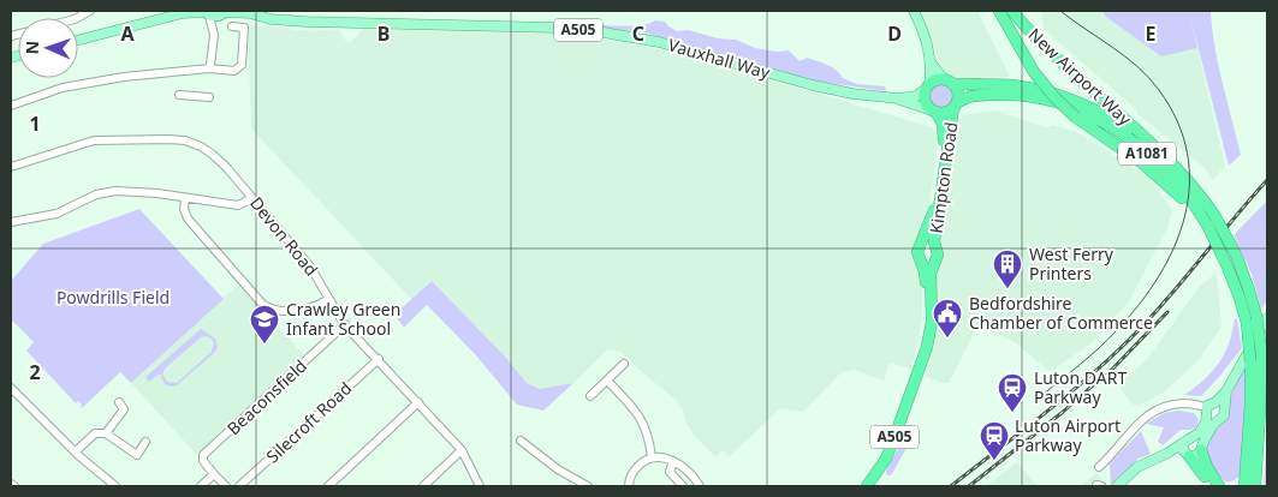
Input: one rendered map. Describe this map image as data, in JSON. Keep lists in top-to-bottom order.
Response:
{
  "streets": {
    "highway": [
      "A505",
      "New Airport Way",
      "A1081",
      "Kimpton Road"
    ],
    "main road": ["Vauxhall Way"],
    "street": ["Devon Road", "Beaconsfield", "Silecroft Road"]
  },
  "crossings": [
    ["A505", "Kimpton Road"],
    ["Vauxhall Way", "New Airport Way"],
    ["Vauxhall Way", "Kimpton Road"],
    ["New Airport Way", "Kimpton Road"],
    ["Devon Road", "Beaconsfield"],
    ["Devon Road", "Silecroft Road"]
  ],
  "parks": ["Powdrills Field"],
  "places": {
    "building": ["West Ferry Printers"],
    "public building": ["Bedfordshire Chamber of Commerce"],
    "school or university": ["Crawley Green Infant School"],
    "station": ["Luton DART Parkway", "Luton Airport Parkway"]
  },
  "north": "left",
  "grid": {
    "columns": [
      "A",
      "B",
      "C",
      "D",
      "E"
    ],
    "rows": ["1", "2"]
  }
}
